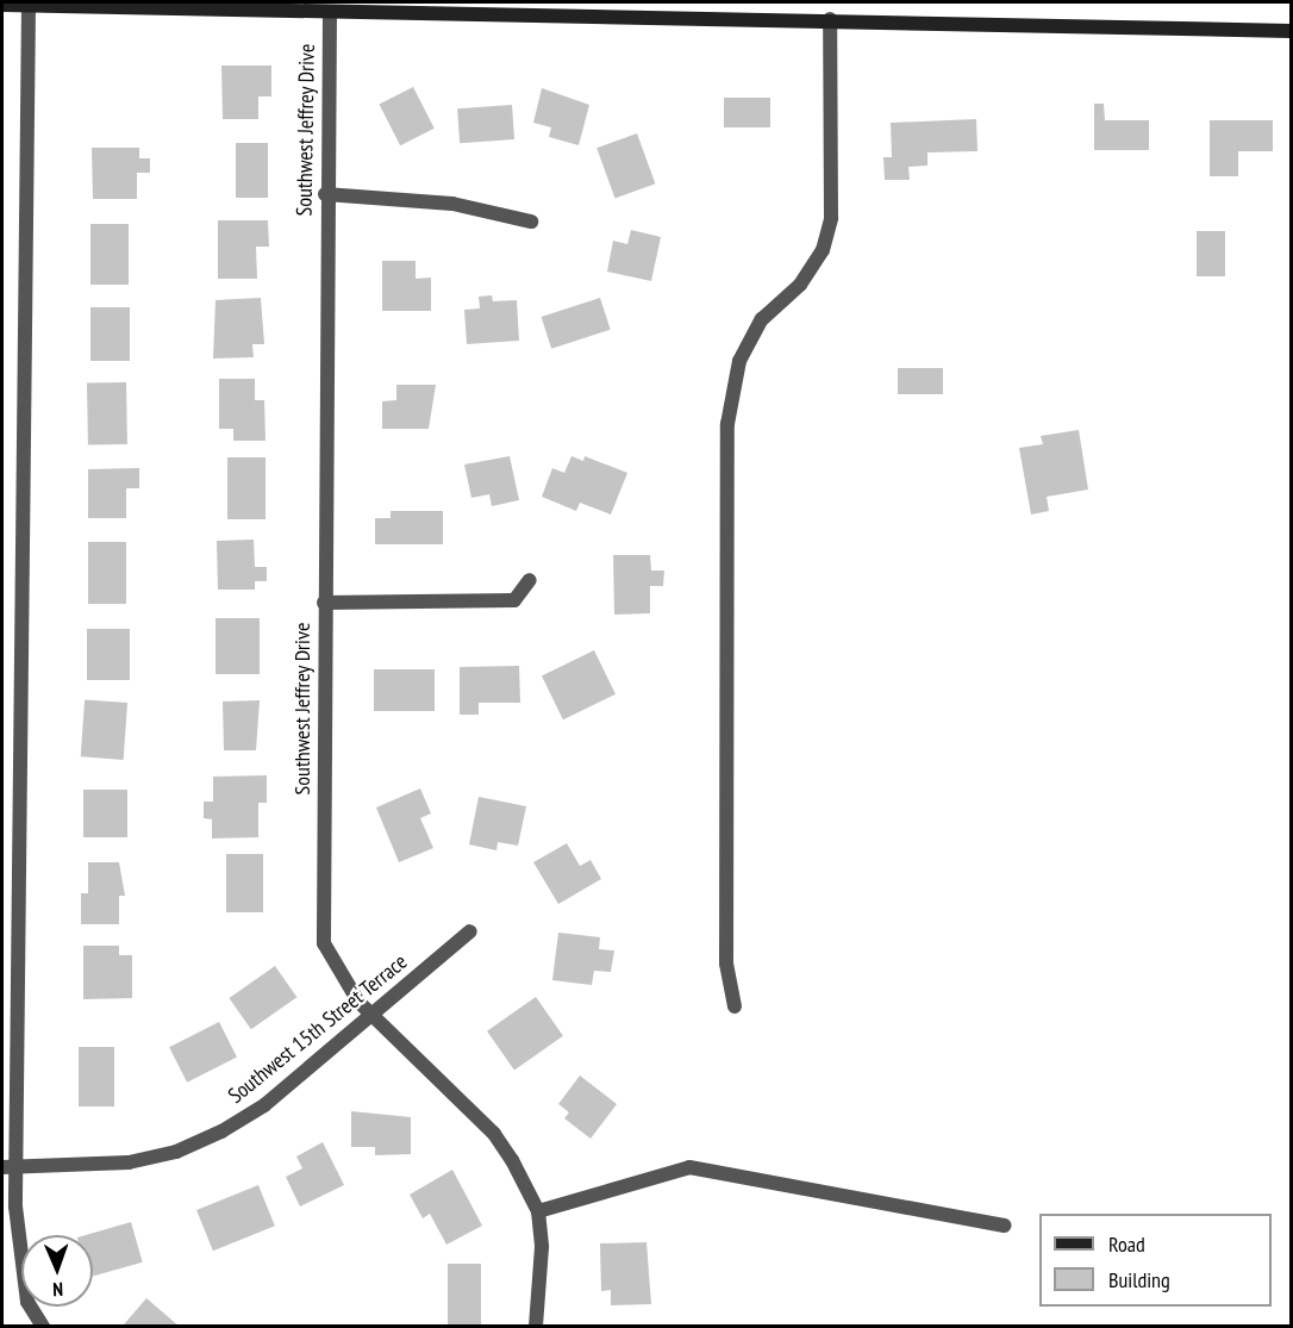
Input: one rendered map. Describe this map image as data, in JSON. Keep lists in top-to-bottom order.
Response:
{
  "streets": {
    "street": ["Southwest Jeffrey Drive", "Southwest 15th Street Terrace"]
  },
  "crossings": [
    ["Southwest Jeffrey Drive", "Southwest 15th Street Terrace"]
  ],
  "legend": ["Road", "Building"],
  "north": "bottom"
}
